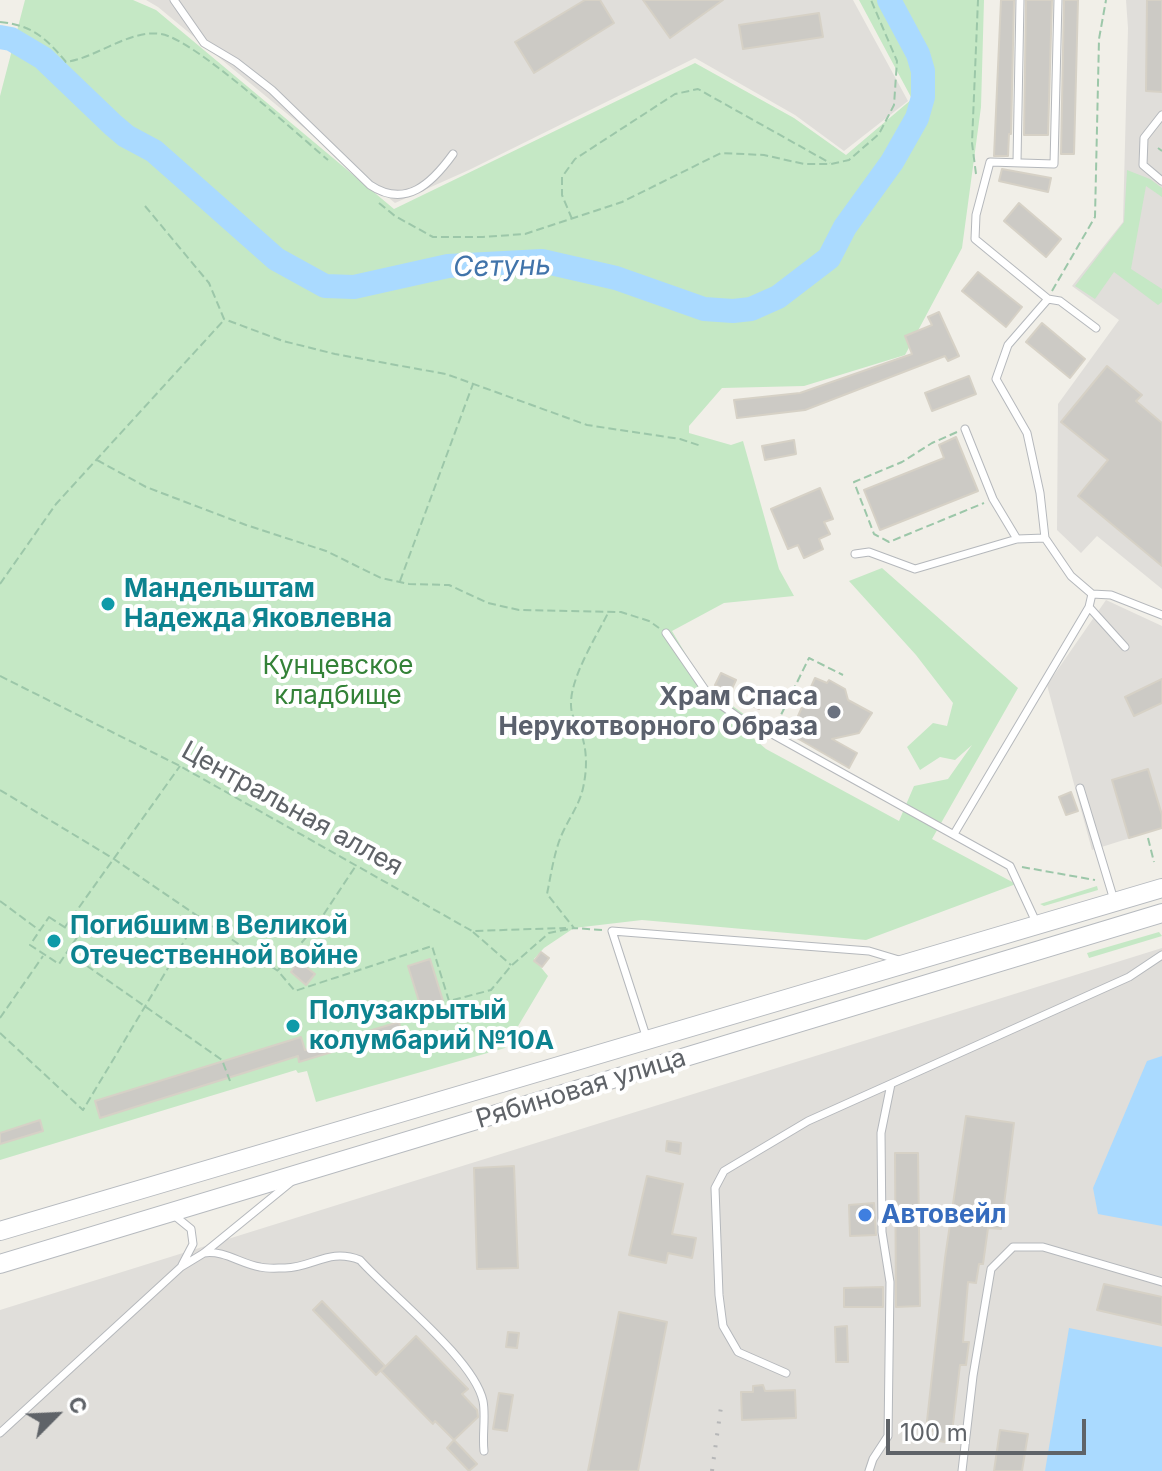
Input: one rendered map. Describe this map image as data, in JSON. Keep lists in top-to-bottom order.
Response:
{
  "streets": {
    "main road": ["Рябиновая улица"],
    "path": ["Центральная аллея"]
  },
  "water": ["Сетунь"],
  "parks": ["Кунцевское кладбище"],
  "places": [
    "Мандельштам Надежда Яковлевна",
    "Храм Спаса Нерукотворного Образа",
    "Погибшим в Великой Отечественной войне",
    "Полузакрытый колумбарий №10А",
    "Автовейл"
  ],
  "scale_bar": "100 m",
  "north": "top right"
}
